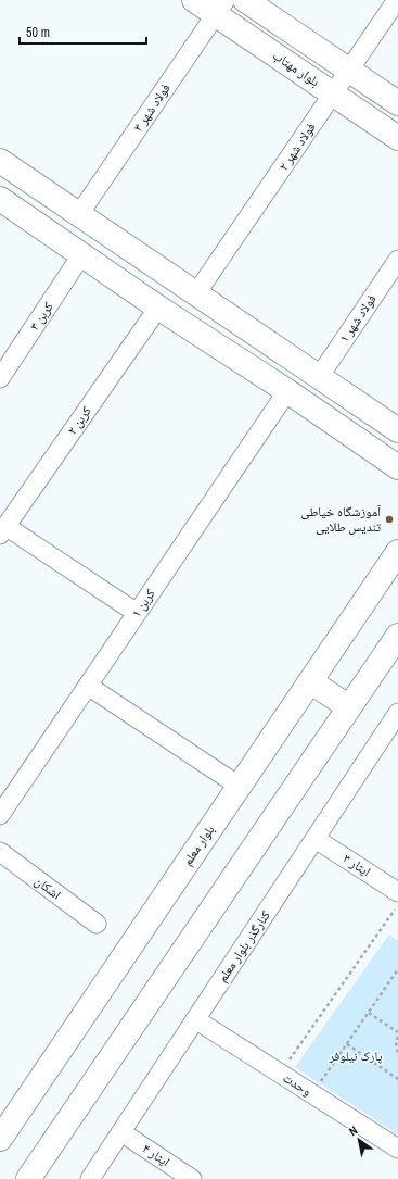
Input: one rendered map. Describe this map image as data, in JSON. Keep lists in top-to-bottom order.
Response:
{
  "streets": {
    "street": [
      "بلوار مهتاب",
      "فولاد شهر ۳",
      "فولاد شهر ۲",
      "کربن ۳",
      "فولاد شهر ۱",
      "کربن ۲",
      "کربن ۱",
      "بلوار معلم",
      "ایثار ۳",
      "اشکان",
      "کنارگذر بلوار معلم",
      "وحدت",
      "ایثار ۴"
    ]
  },
  "crossings": [
    ["بلوار مهتاب", "فولاد شهر ۳"],
    ["بلوار مهتاب", "فولاد شهر ۲"],
    ["ایثار ۳", "کنارگذر بلوار معلم"],
    ["کنارگذر بلوار معلم", "وحدت"],
    ["کنارگذر بلوار معلم", "ایثار ۴"]
  ],
  "parks": ["پارک نیلوفر"],
  "places": ["آموزشگاه خیاطی تندیس طلایی"],
  "scale_bar": "50 m",
  "north": "top left"
}
